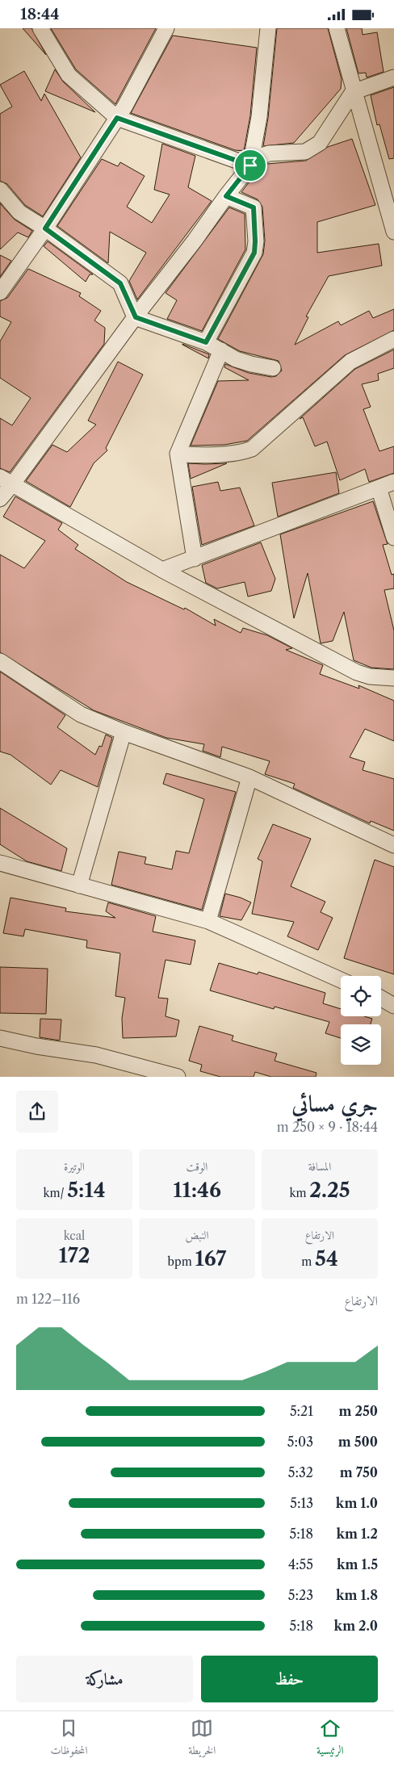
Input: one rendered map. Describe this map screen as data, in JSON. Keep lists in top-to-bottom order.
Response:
{
  "page": {
    "status": "18:44",
    "heading": ["جري مسائي", "18:44 · 9 × 250 m"],
    "stats": [
      ["المسافة", "2.25 km"],
      ["الوقت", "11:46"],
      ["الوتيرة", "5:14 /km"],
      ["الارتفاع", "54 m"],
      ["النبض", "167 bpm"],
      ["kcal", "172"]
    ],
    "chart": ["الارتفاع", "116–122 m"],
    "list": [
      {
        "name": "250 m",
        "note": "5:21"
      },
      {
        "name": "500 m",
        "note": "5:03"
      },
      {
        "name": "750 m",
        "note": "5:32"
      },
      {
        "name": "1.0 km",
        "note": "5:13"
      },
      {
        "name": "1.2 km",
        "note": "5:18"
      },
      {
        "name": "1.5 km",
        "note": "4:55"
      },
      {
        "name": "1.8 km",
        "note": "5:23"
      },
      {
        "name": "2.0 km",
        "note": "5:18"
      }
    ],
    "buttons": ["حفظ", "مشاركة"],
    "tabs": ["الرئيسية", "الخريطة", "المحفوظات"]
  }
}
